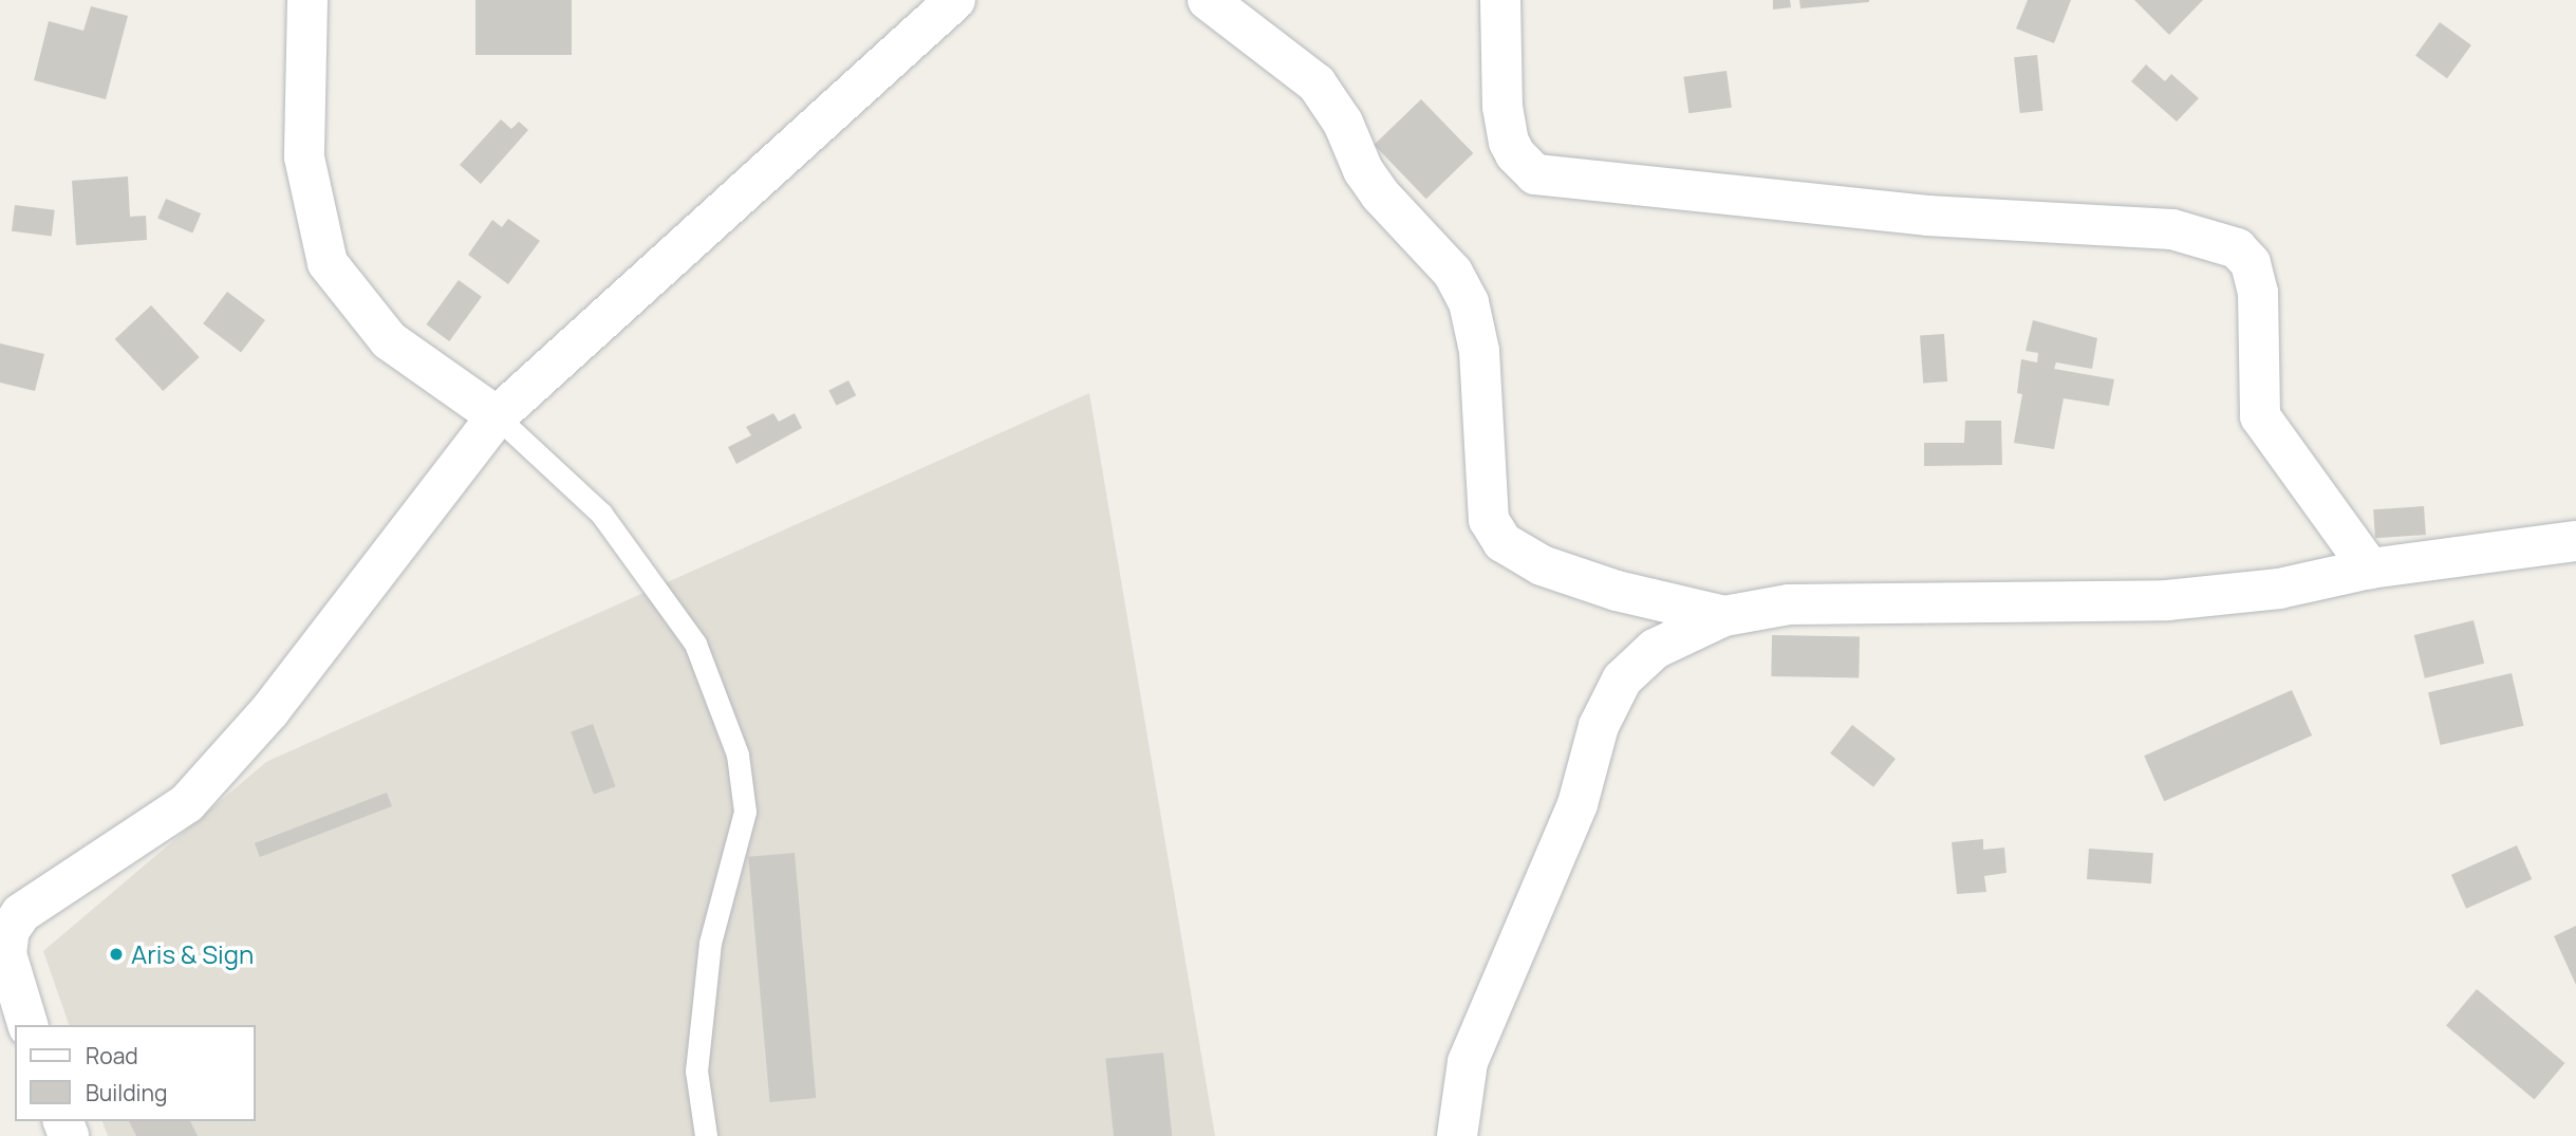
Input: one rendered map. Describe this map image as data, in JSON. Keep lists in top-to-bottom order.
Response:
{
  "places": ["Aris & Sign"],
  "legend": ["Road", "Building"]
}
